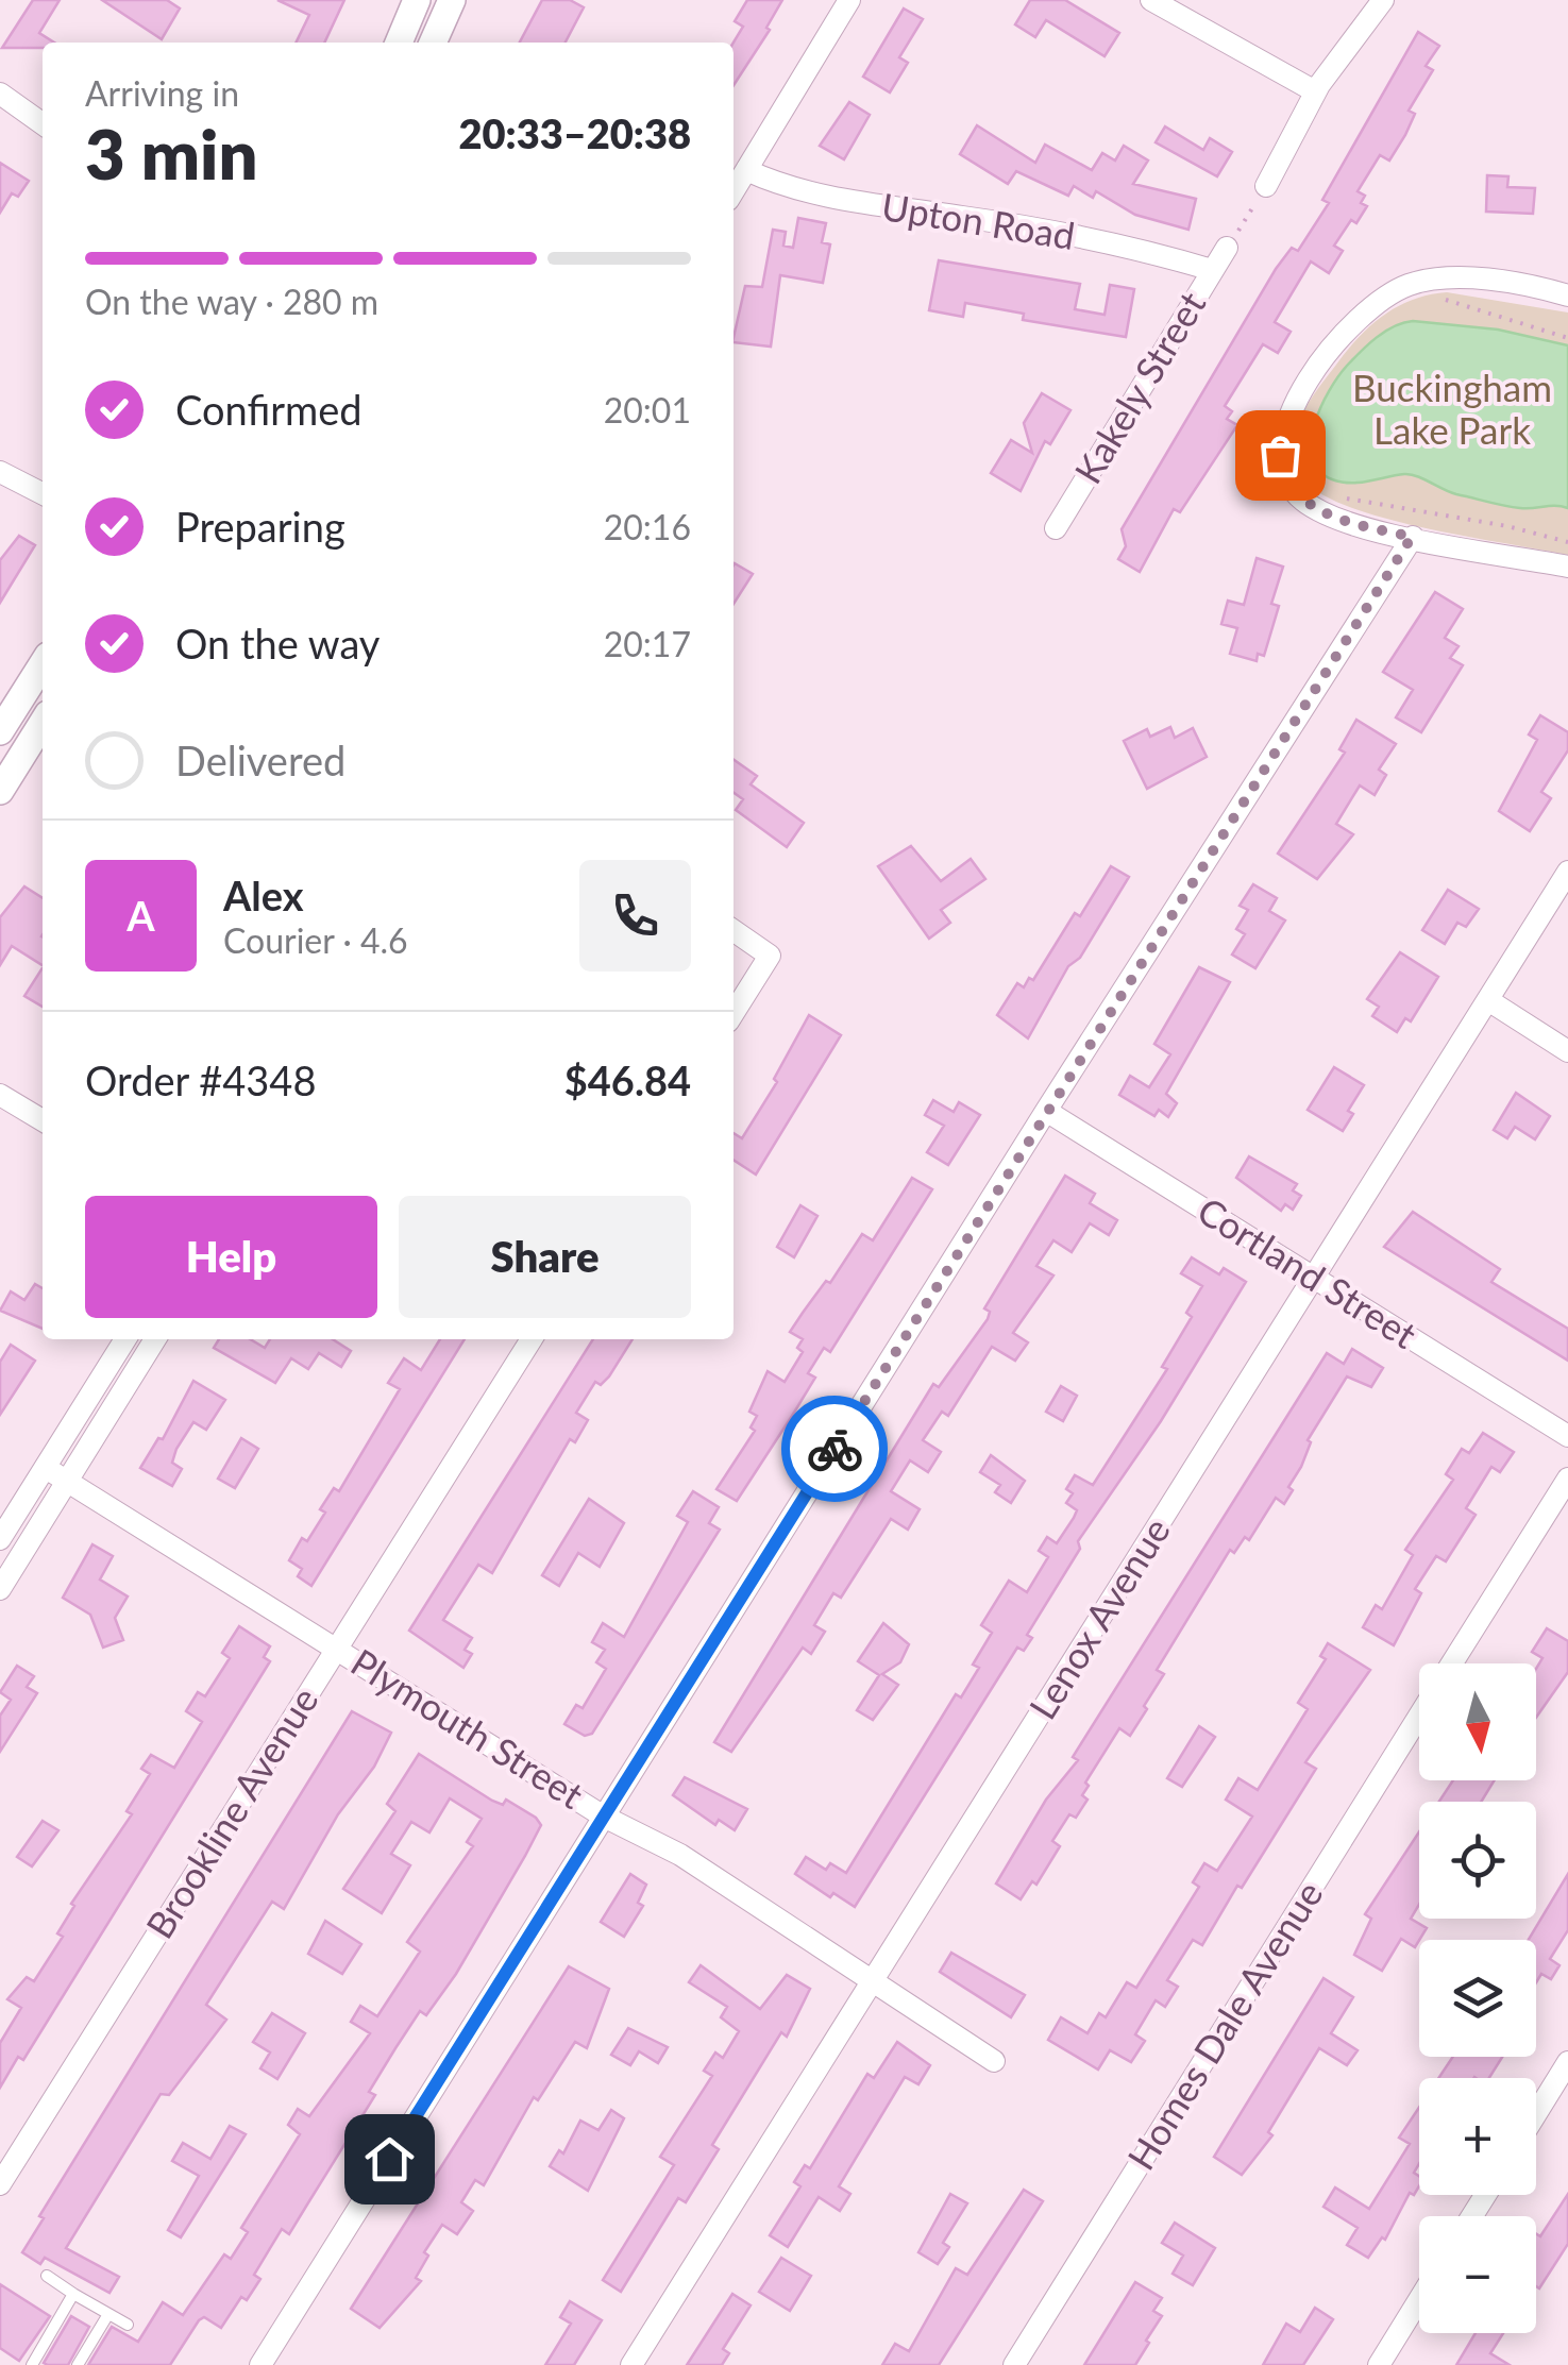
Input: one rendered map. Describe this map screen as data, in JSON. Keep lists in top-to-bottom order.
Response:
{
  "streets": {
    "street": [
      "Upton Road",
      "Kakely Street",
      "Cortland Street",
      "Lenox Avenue",
      "Plymouth Street",
      "Brookline Avenue",
      "Homes Dale Avenue"
    ]
  },
  "crossings": [
    ["Upton Road", "Kakely Street"],
    ["Cortland Street", "Lenox Avenue"],
    ["Lenox Avenue", "Plymouth Street"],
    ["Plymouth Street", "Brookline Avenue"]
  ],
  "parks": ["Buckingham Lake Park"],
  "north": "bottom",
  "page": {
    "heading": ["3 min", "Arriving in", "20:33–20:38"],
    "panel": [
      "Alex",
      "Courier · 4.6",
      "Order #4348",
      "$46.84"
    ],
    "bar": "On the way · 280 m",
    "list": [
      ["Confirmed", "20:01"],
      ["Preparing", "20:16"],
      ["On the way", "20:17"],
      "Delivered"
    ],
    "round": "A",
    "buttons": ["Help", "Share"],
    "map_buttons": ["+", "−"]
  }
}
